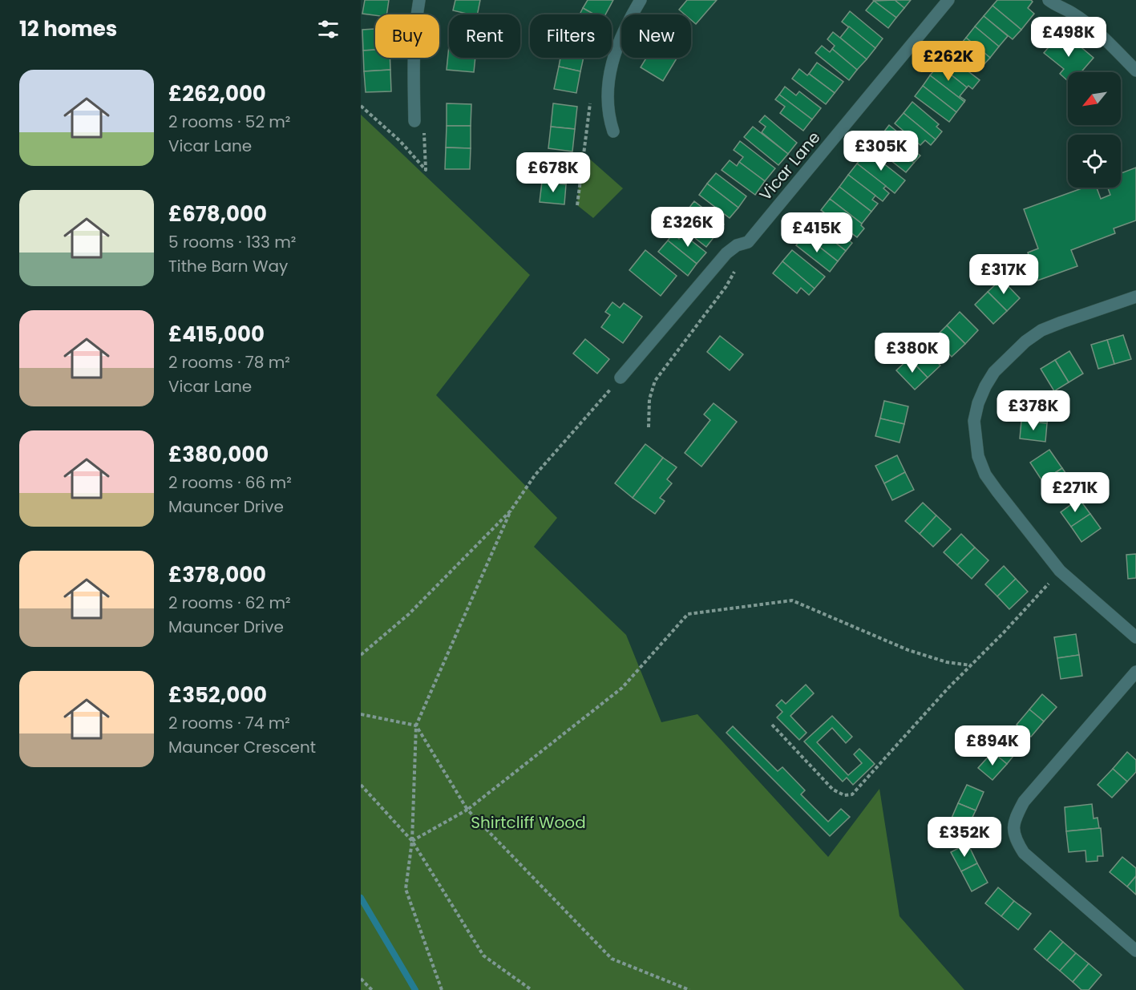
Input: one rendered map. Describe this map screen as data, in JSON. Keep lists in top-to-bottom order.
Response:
{
  "streets": {
    "street": ["Vicar Lane"]
  },
  "parks": ["Shirtcliff Wood"],
  "north": "bottom left",
  "page": {
    "heading": "12 homes",
    "chip": [
      "Buy",
      "Rent",
      "Filters",
      "New"
    ],
    "price": [
      "£498K",
      "£262K",
      "£305K",
      "£678K",
      "£326K",
      "£415K",
      "£317K",
      "£380K",
      "£378K",
      "£271K",
      "£894K",
      "£352K"
    ],
    "list": [
      {
        "name": "£262,000",
        "note": "2 rooms · 52 m² · Vicar Lane"
      },
      {
        "name": "£678,000",
        "note": "5 rooms · 133 m² · Tithe Barn Way"
      },
      {
        "name": "£415,000",
        "note": "2 rooms · 78 m² · Vicar Lane"
      },
      {
        "name": "£380,000",
        "note": "2 rooms · 66 m² · Mauncer Drive"
      },
      {
        "name": "£378,000",
        "note": "2 rooms · 62 m² · Mauncer Drive"
      },
      {
        "name": "£352,000",
        "note": "2 rooms · 74 m² · Mauncer Crescent"
      }
    ]
  }
}
